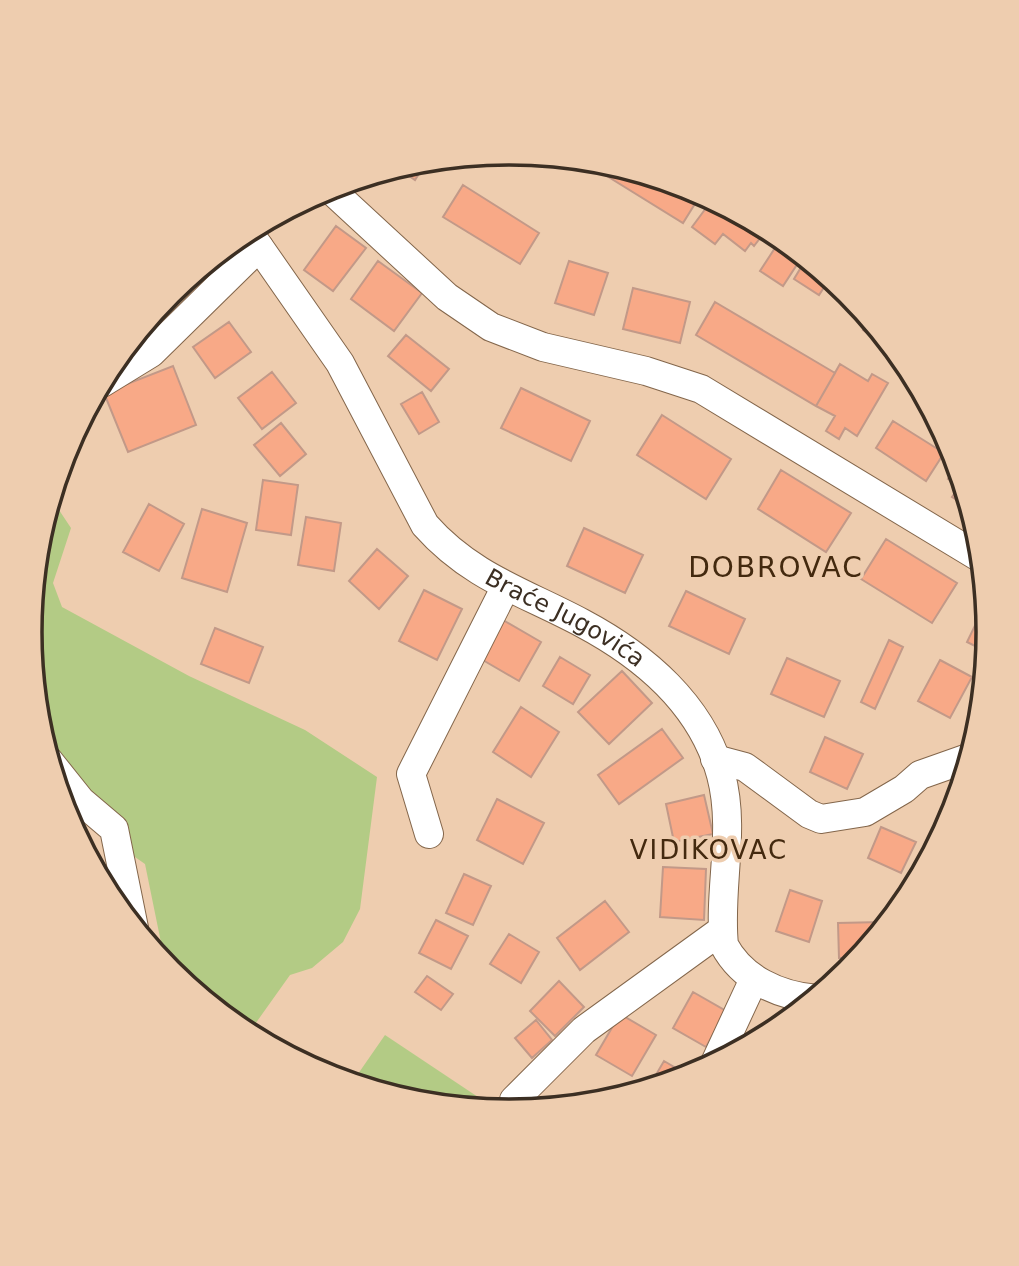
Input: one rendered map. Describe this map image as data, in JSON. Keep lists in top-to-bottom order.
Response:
{
  "streets": {
    "street": ["Braće Jugovića"]
  },
  "districts": ["DOBROVAC", "VIDIKOVAC"]
}
